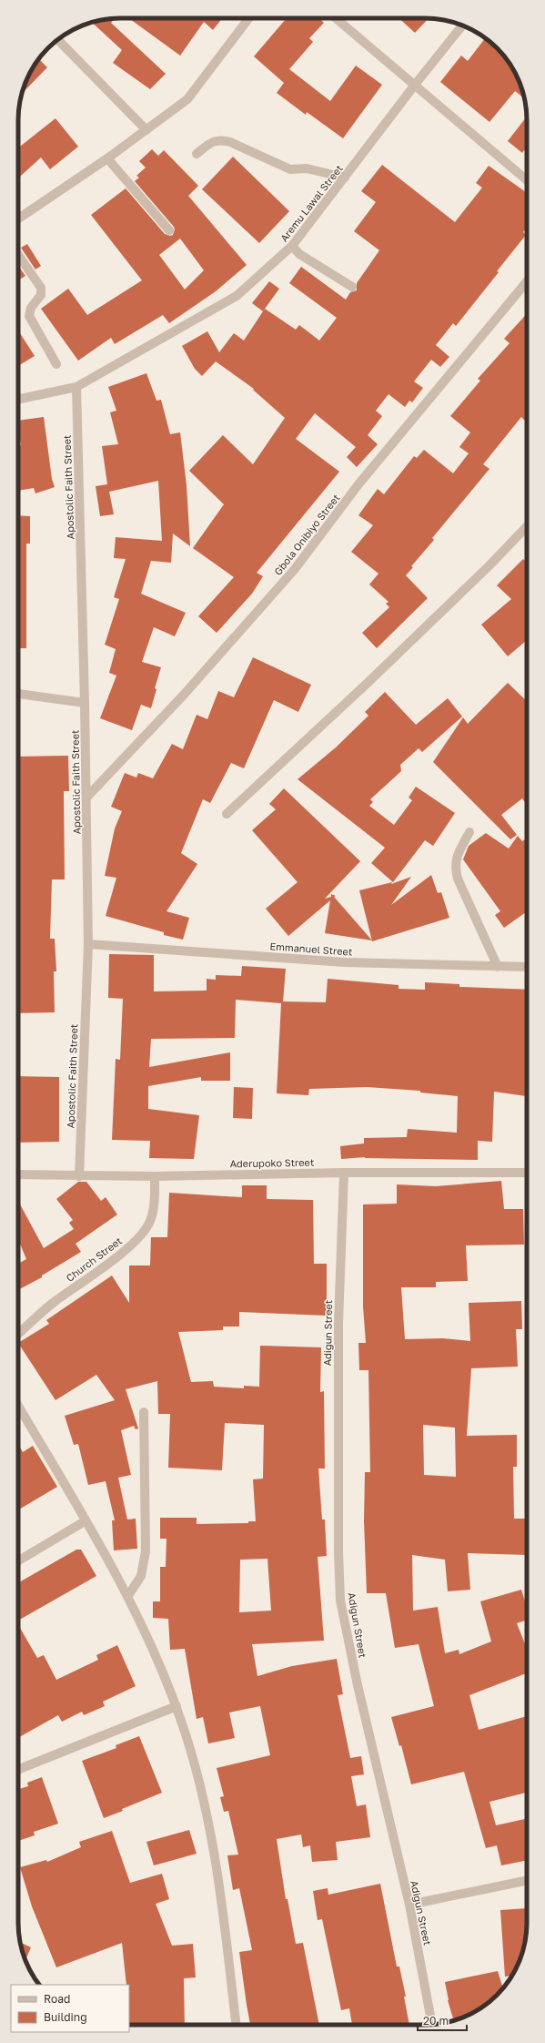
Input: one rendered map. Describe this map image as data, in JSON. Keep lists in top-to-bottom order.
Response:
{
  "streets": {
    "street": [
      "Aremu Lawal Street",
      "Apostolic Faith Street",
      "Gbola Onibiyo Street",
      "Emmanuel Street",
      "Aderupoko Street",
      "Church Street",
      "Adigun Street"
    ]
  },
  "crossings": [
    ["Aremu Lawal Street", "Apostolic Faith Street"],
    ["Apostolic Faith Street", "Gbola Onibiyo Street"],
    ["Apostolic Faith Street", "Emmanuel Street"],
    ["Apostolic Faith Street", "Aderupoko Street"],
    ["Aderupoko Street", "Church Street"],
    ["Aderupoko Street", "Adigun Street"]
  ],
  "legend": ["Road", "Building"],
  "scale_bar": "20 m"
}
